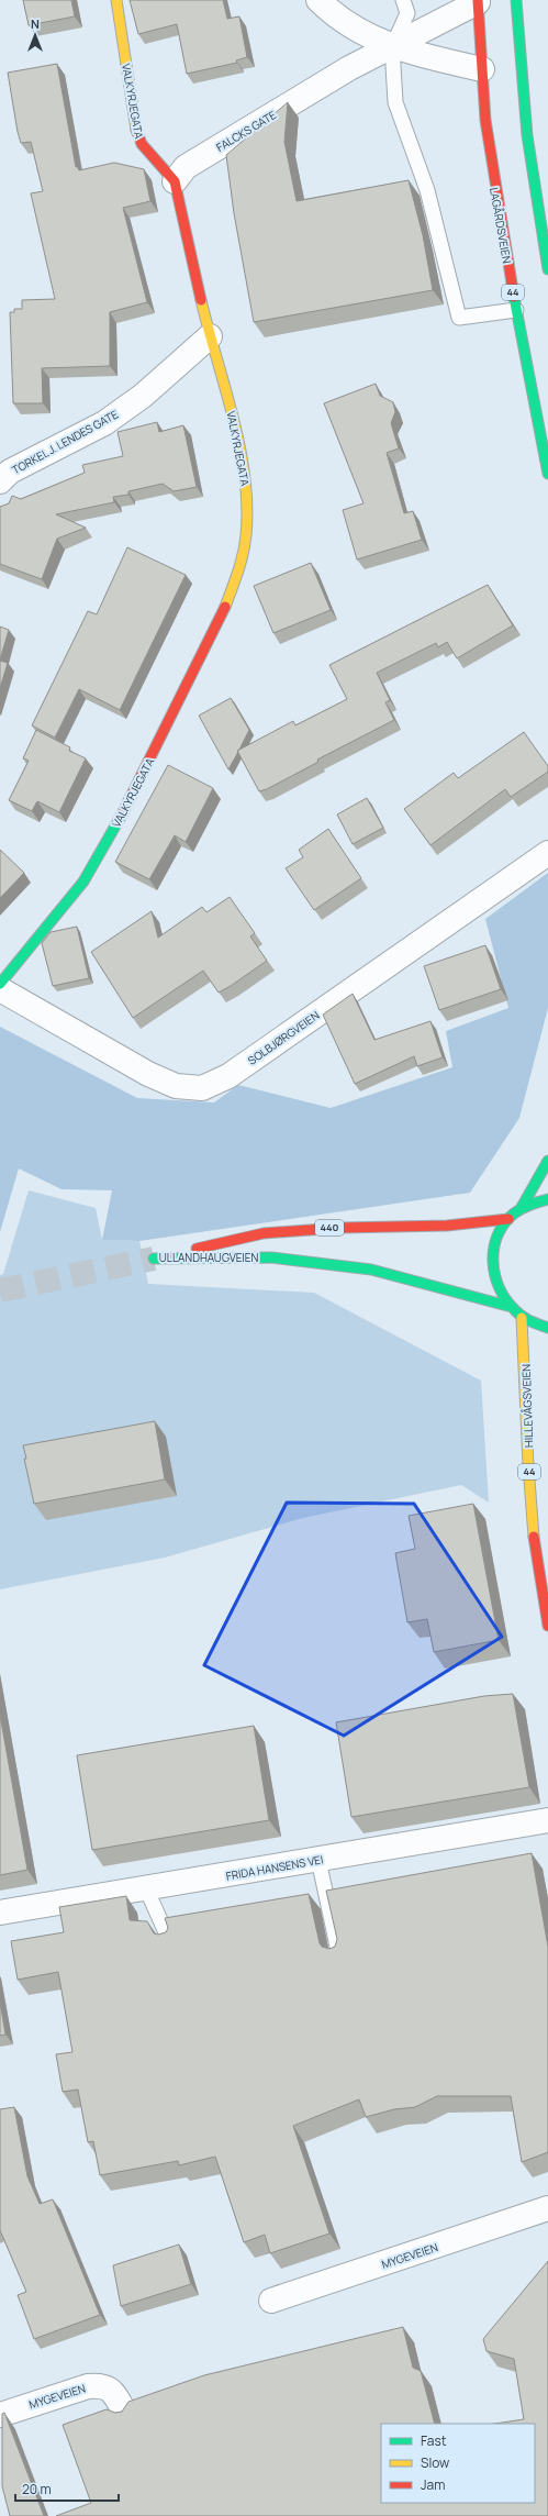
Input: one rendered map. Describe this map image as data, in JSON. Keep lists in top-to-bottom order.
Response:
{
  "streets": {
    "main road": [
      "VALKYRJEGATA",
      "LAGÅRDSVEIEN",
      "44",
      "440",
      "ULLANDHAUGVEIEN",
      "HILLEVÅGSVEIEN"
    ],
    "street": [
      "FALCKS GATE",
      "TORKEL J. LENDES GATE",
      "SOLBJØRGVEIEN",
      "FRIDA HANSENS VEI",
      "MYGEVEIEN"
    ]
  },
  "crossings": [
    ["VALKYRJEGATA", "FALCKS GATE"],
    ["VALKYRJEGATA", "TORKEL J. LENDES GATE"],
    ["FALCKS GATE", "LAGÅRDSVEIEN"]
  ],
  "legend": ["Fast", "Slow", "Jam"],
  "scale_bar": "20 m",
  "north": "top"
}
